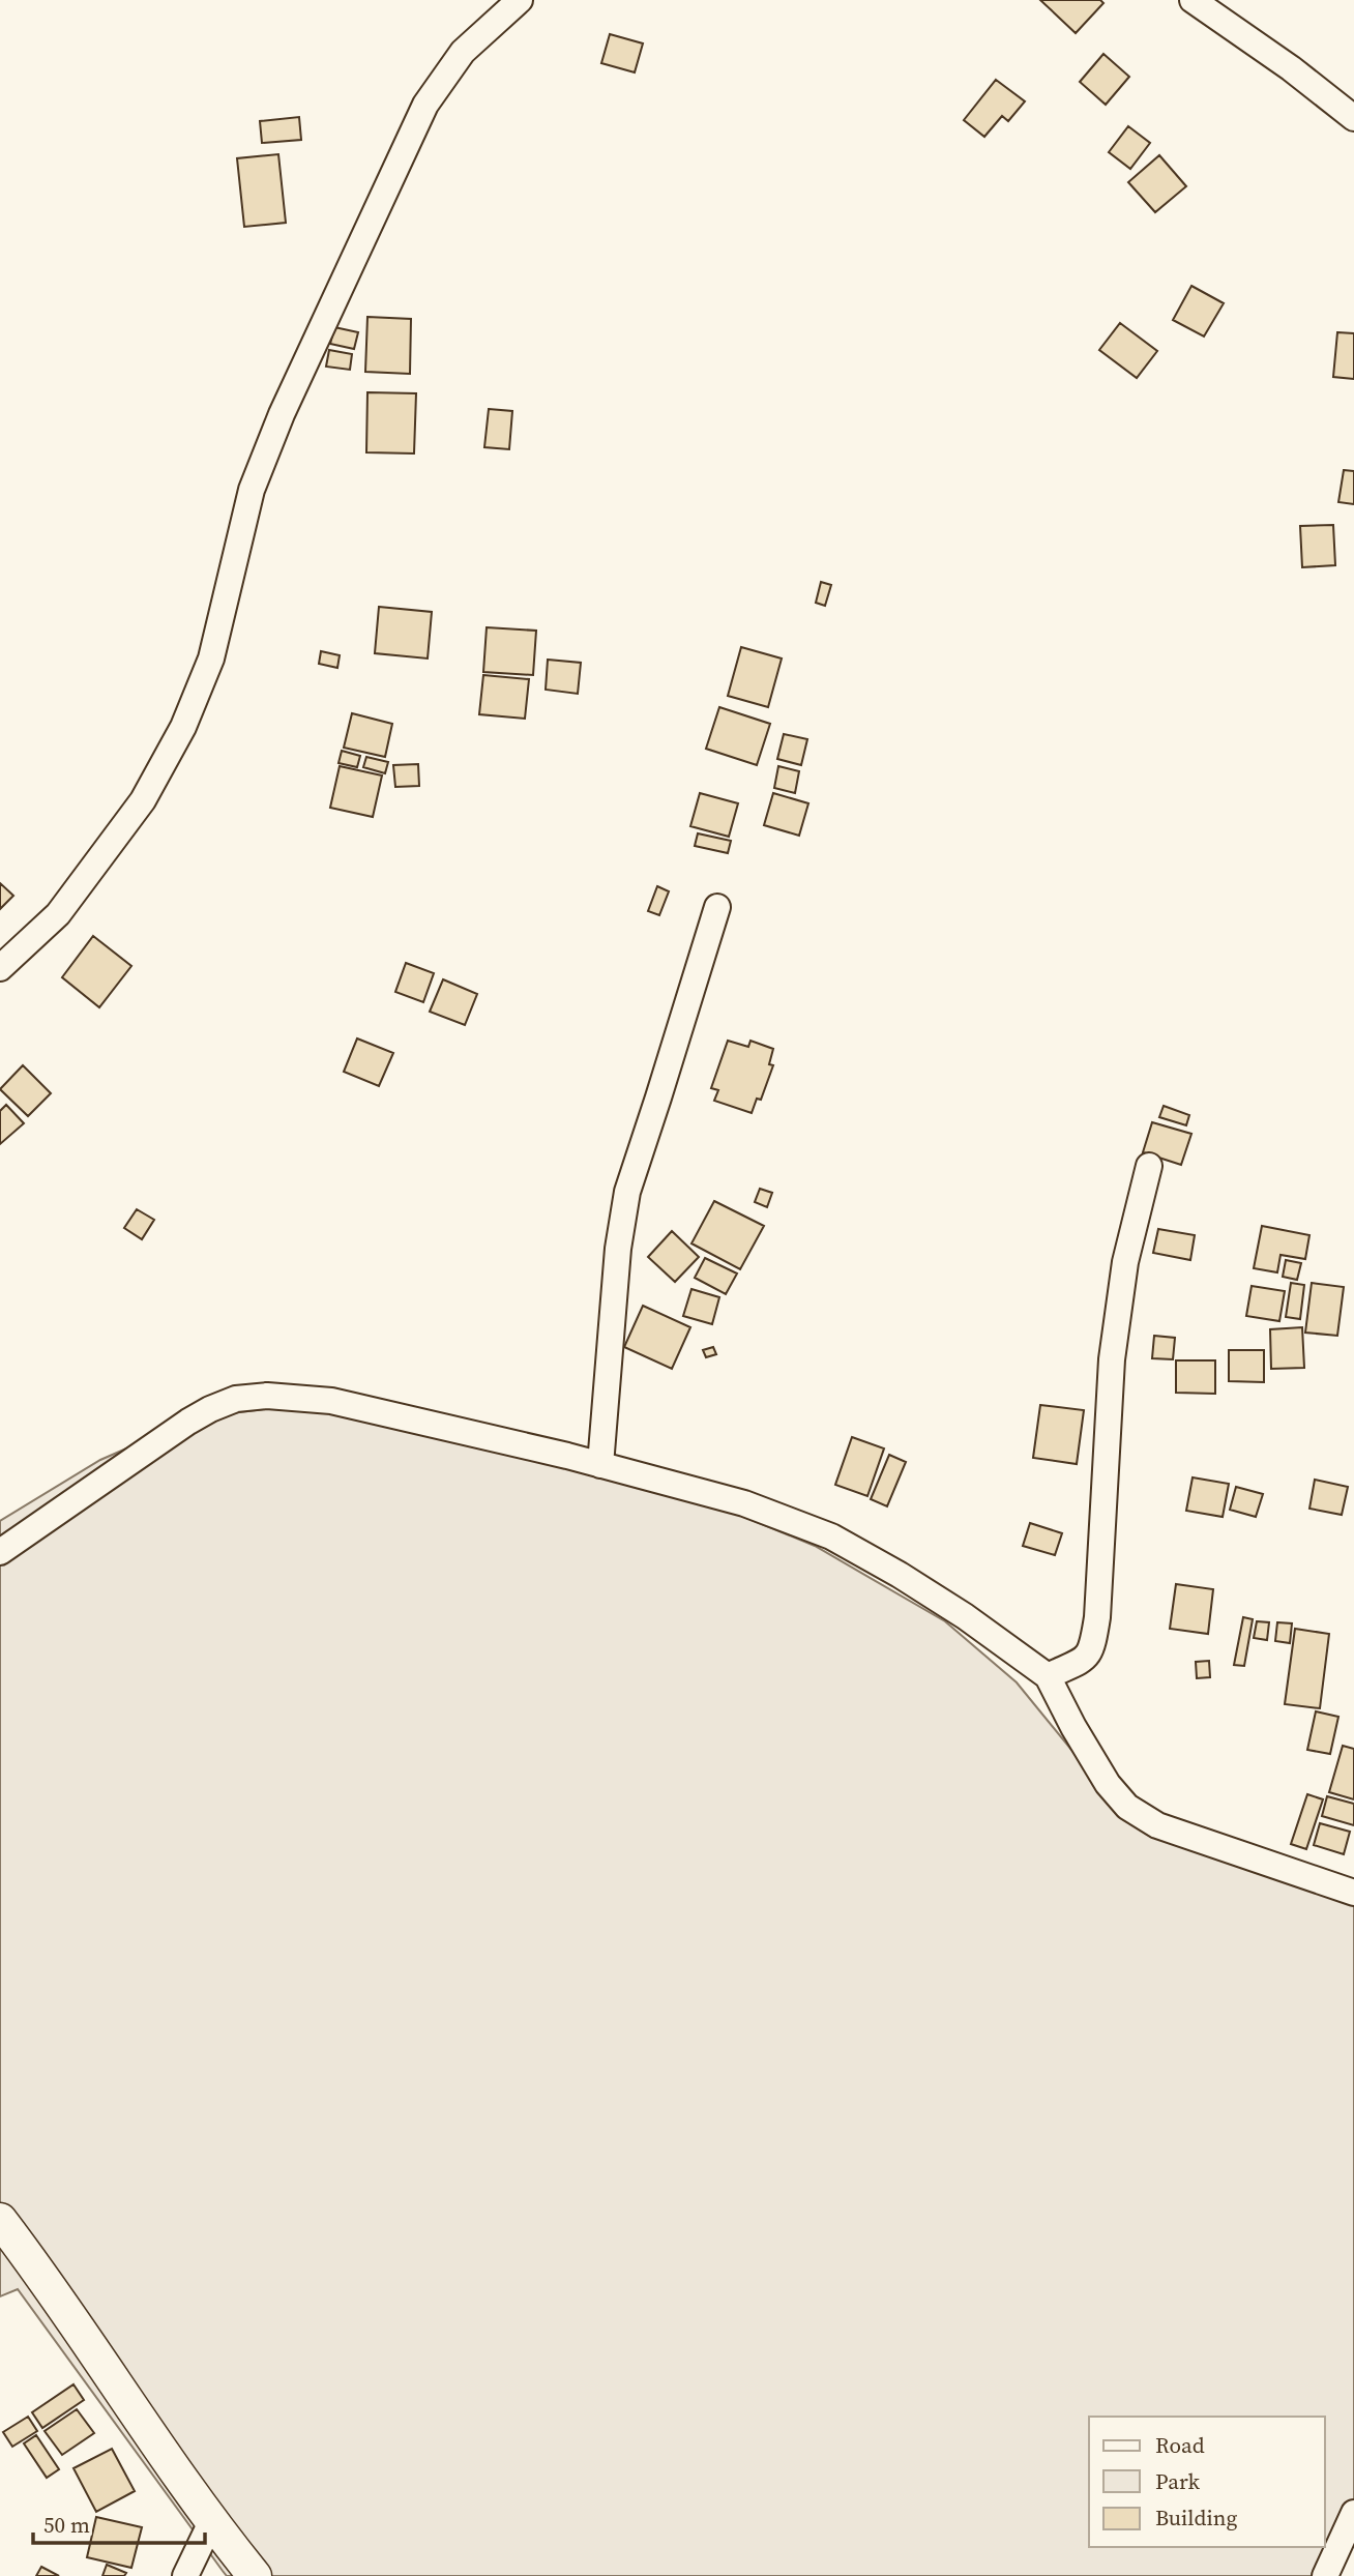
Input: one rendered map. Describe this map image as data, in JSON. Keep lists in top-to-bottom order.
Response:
{
  "legend": ["Road", "Park", "Building"],
  "scale_bar": "50 m"
}
